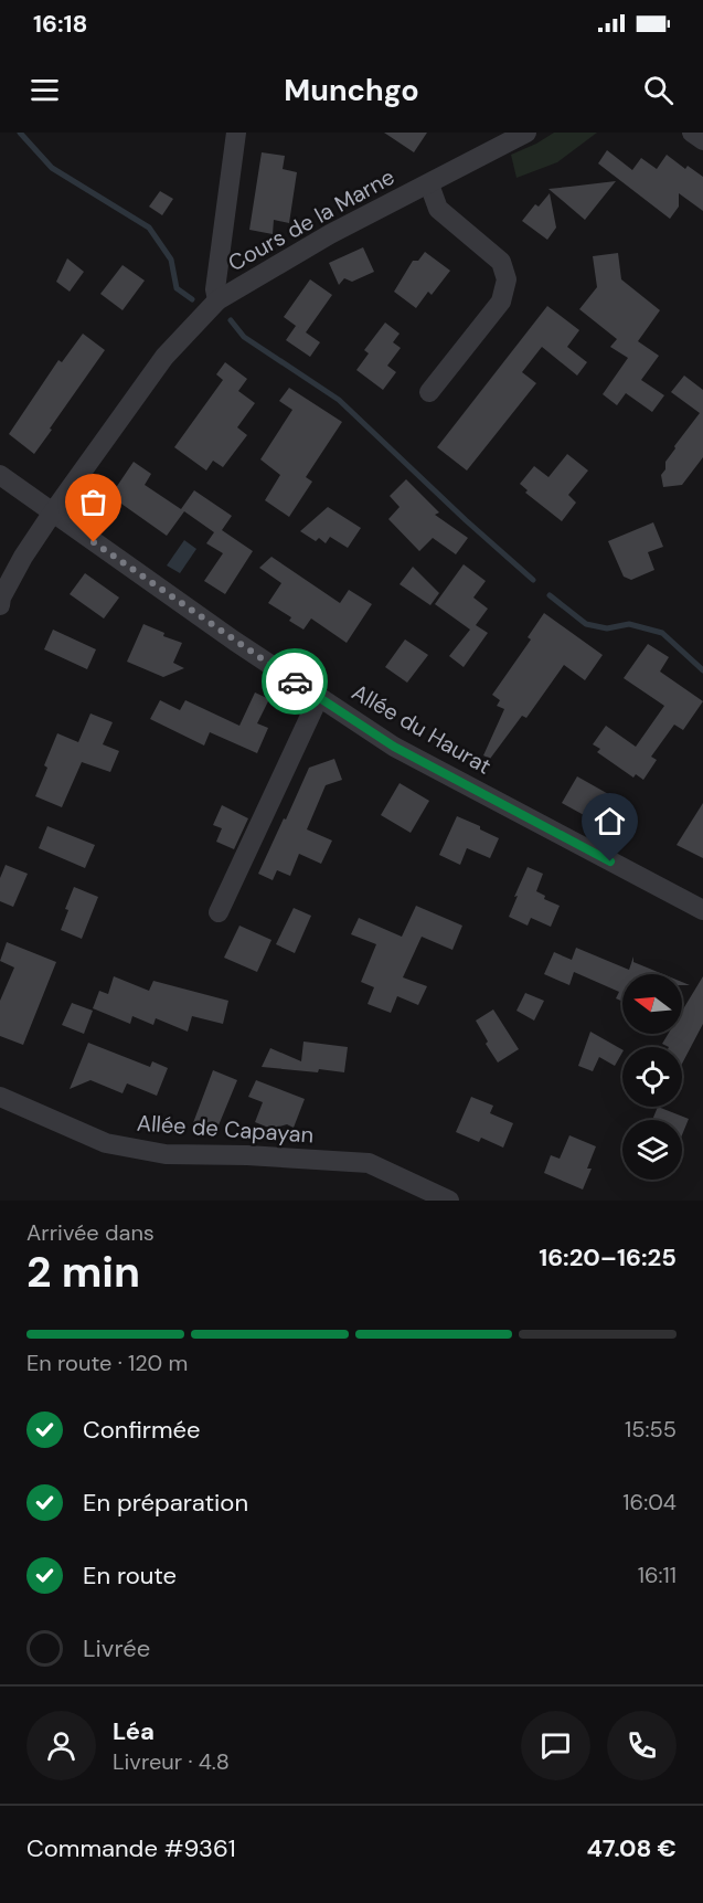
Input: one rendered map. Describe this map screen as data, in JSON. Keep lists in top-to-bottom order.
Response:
{
  "streets": {
    "street": ["Cours de la Marne", "Allée du Haurat", "Allée de Capayan"]
  },
  "crossings": [
    ["Cours de la Marne", "Allée du Haurat"]
  ],
  "north": "left",
  "page": {
    "status": "16:18",
    "header": "Munchgo",
    "heading": ["2 min", "Arrivée dans", "16:20–16:25"],
    "panel": [
      "Léa",
      "Livreur · 4.8",
      "Commande #9361",
      "47.08 €"
    ],
    "bar": "En route · 120 m",
    "list": [
      ["Confirmée", "15:55"],
      ["En préparation", "16:04"],
      ["En route", "16:11"],
      "Livrée"
    ]
  }
}
